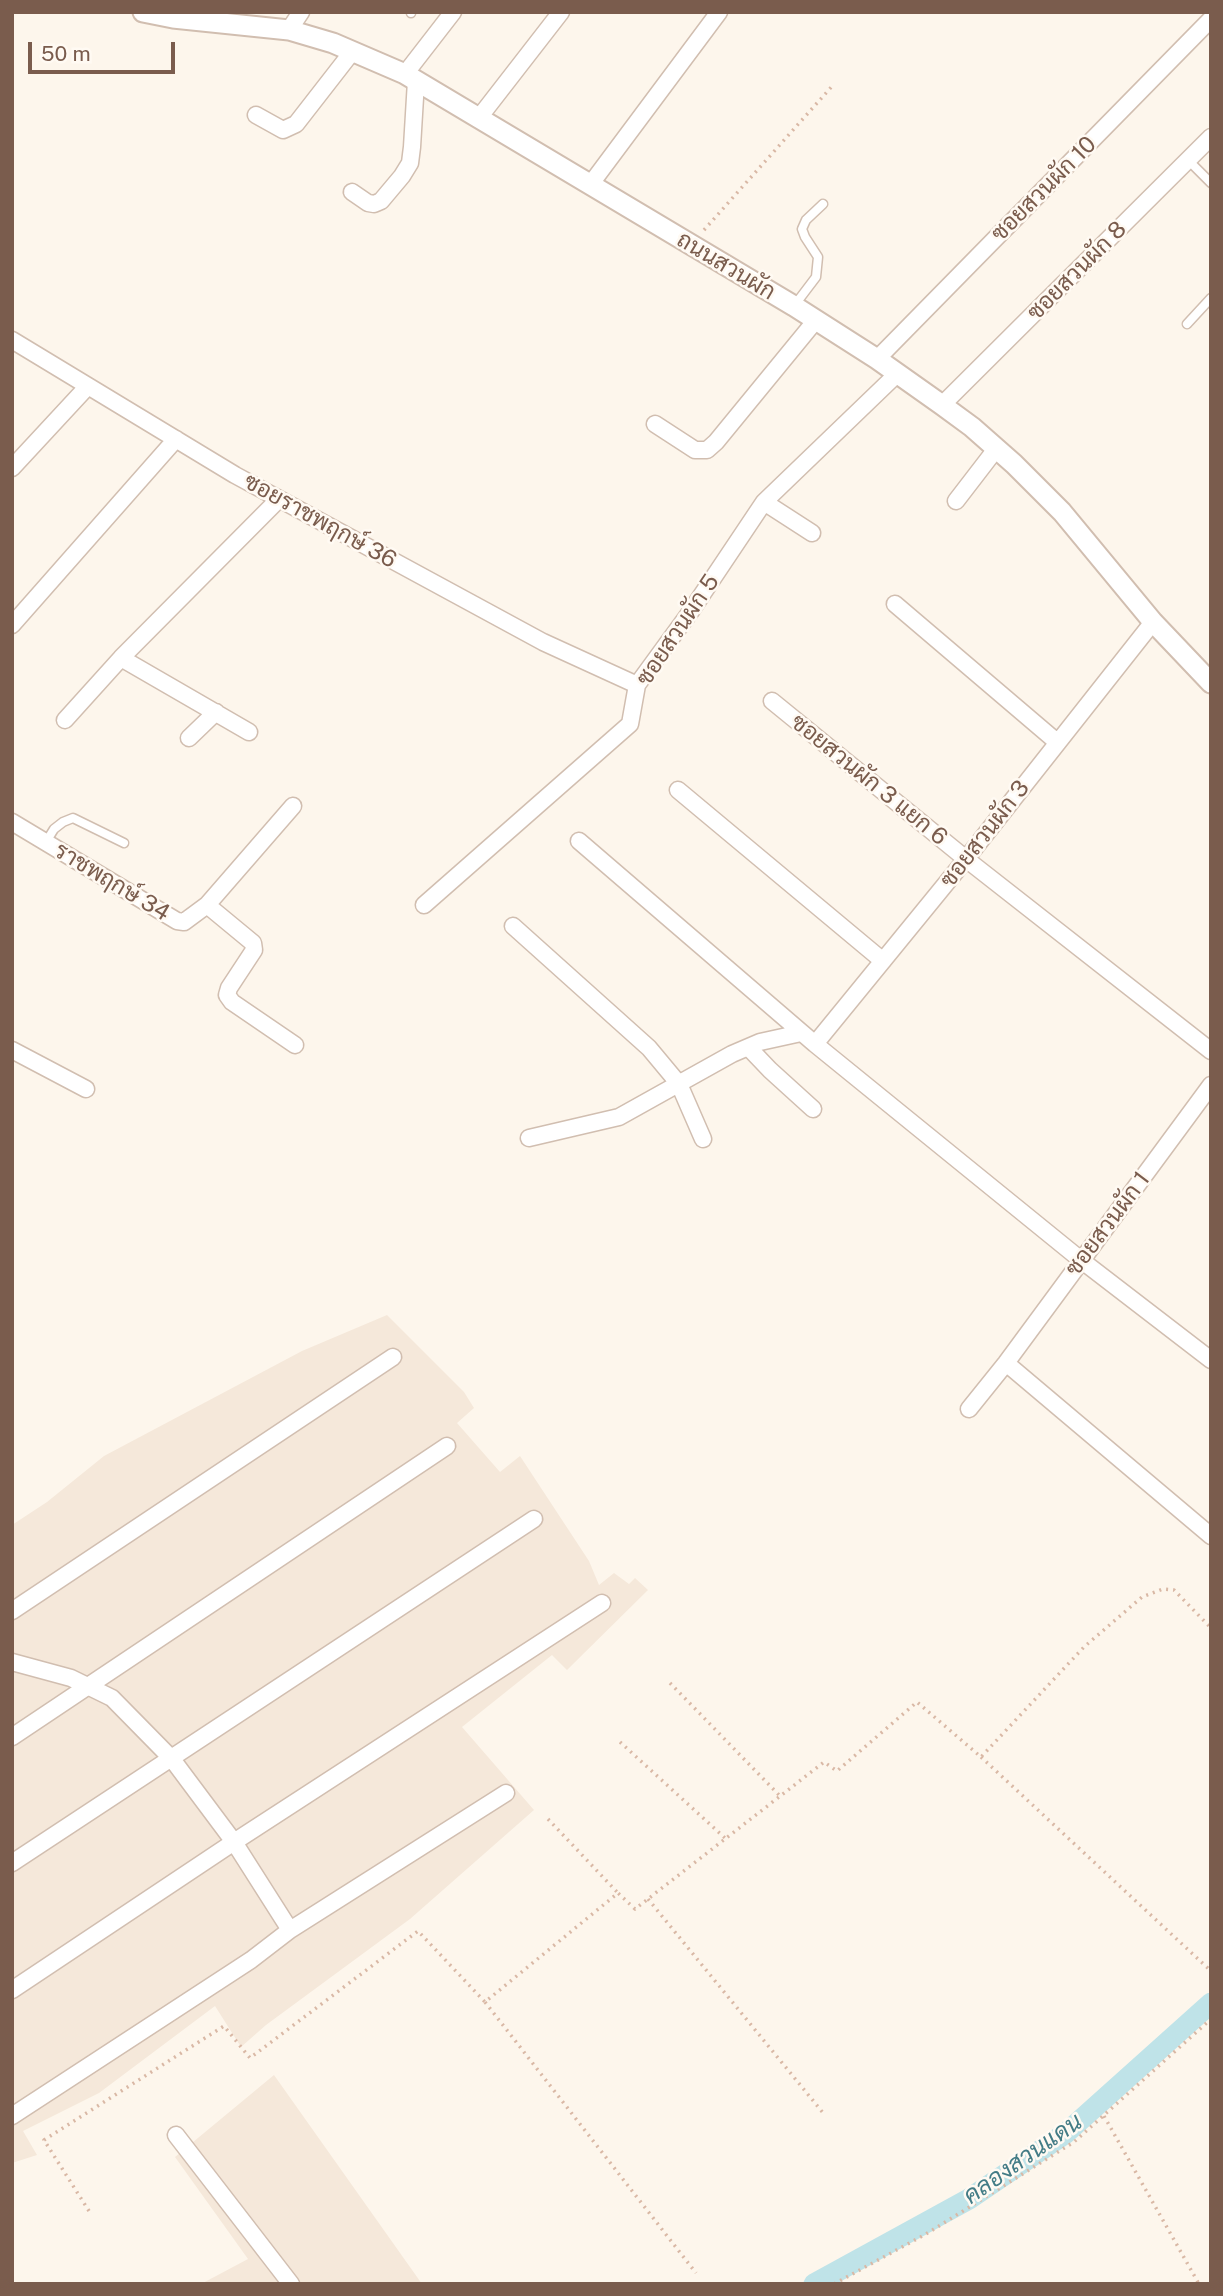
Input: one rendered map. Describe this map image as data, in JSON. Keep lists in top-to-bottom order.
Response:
{
  "streets": {
    "street": [
      "ซอยสวนผัก 10",
      "ถนนสวนผัก",
      "ซอยสวนผัก 8",
      "ซอยราชพฤกษ์ 36",
      "ซอยสวนผัก 5",
      "ซอยสวนผัก 3 แยก 6",
      "ซอยสวนผัก 3",
      "ราชพฤกษ์ 34",
      "ซอยสวนผัก 1"
    ]
  },
  "crossings": [
    ["ซอยสวนผัก 10", "ถนนสวนผัก"],
    ["ถนนสวนผัก", "ซอยสวนผัก 8"],
    ["ถนนสวนผัก", "ซอยสวนผัก 5"],
    ["ถนนสวนผัก", "ซอยสวนผัก 3"],
    ["ซอยราชพฤกษ์ 36", "ซอยสวนผัก 5"],
    ["ซอยสวนผัก 3 แยก 6", "ซอยสวนผัก 3"]
  ],
  "water": ["คลองสวนแดน"],
  "scale_bar": "50 m"
}
